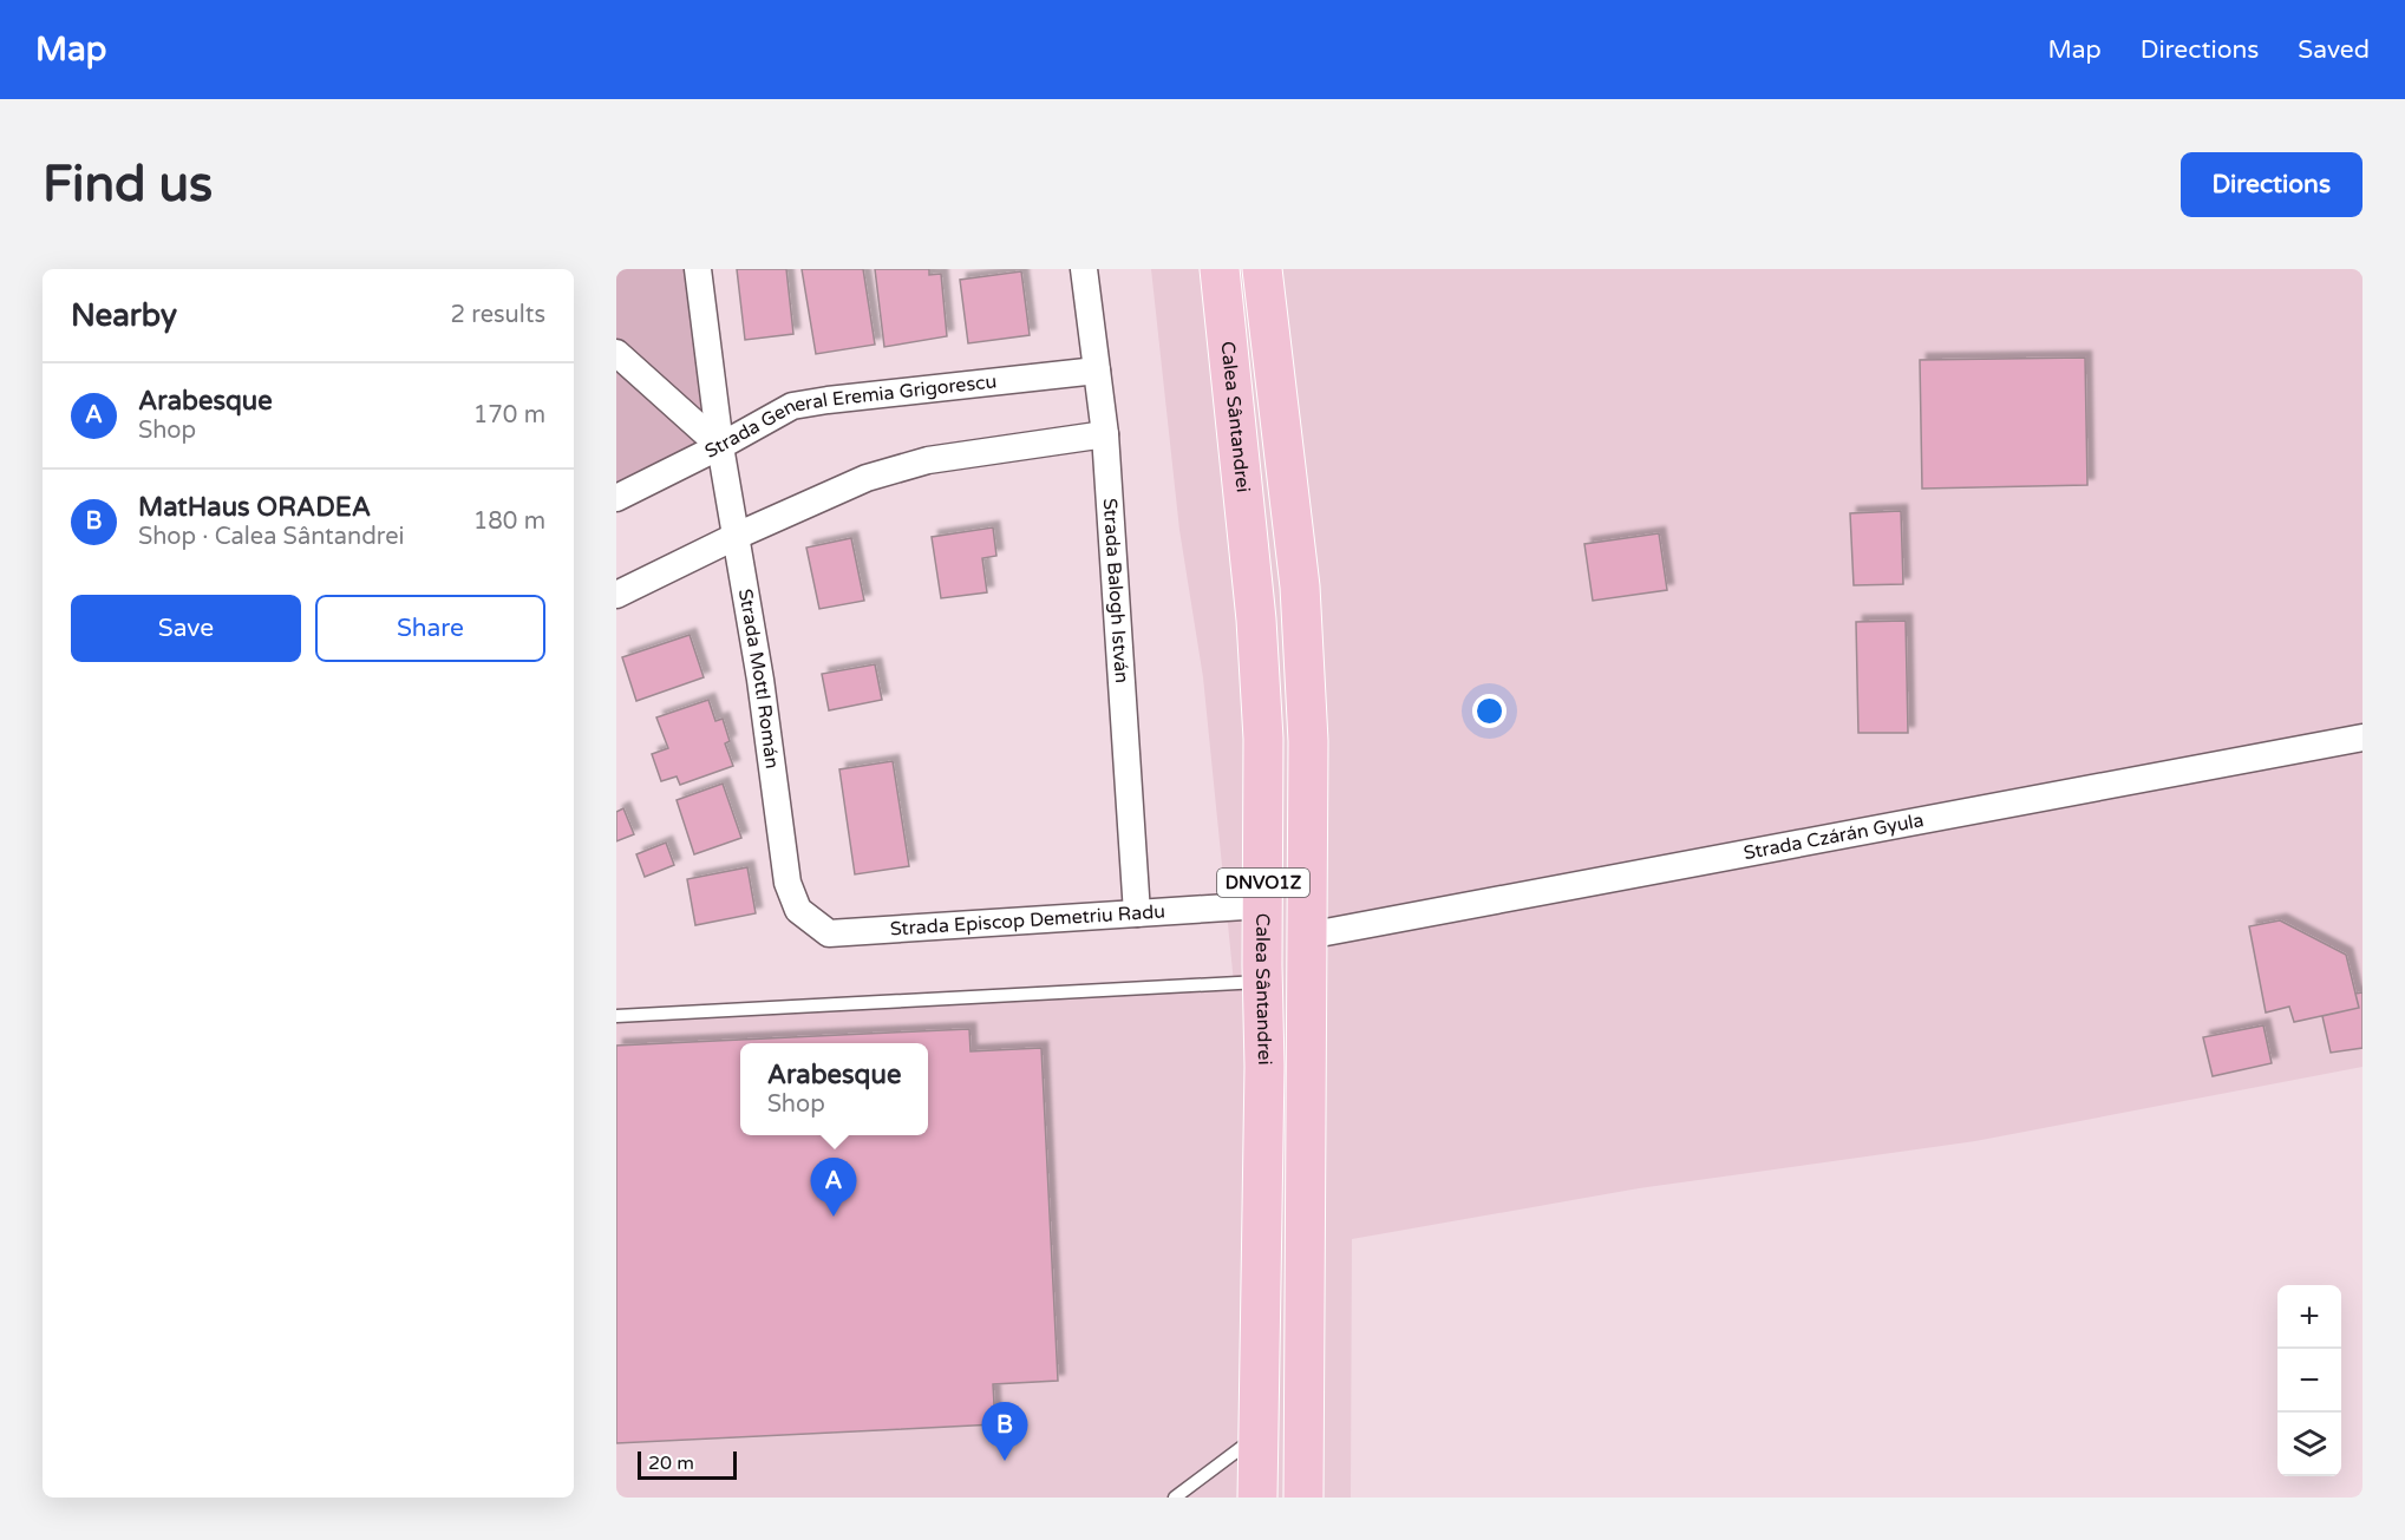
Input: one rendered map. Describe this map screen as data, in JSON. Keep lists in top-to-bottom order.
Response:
{
  "streets": {
    "highway": ["Calea Sântandrei", "DNVO1Z"],
    "street": [
      "Strada General Eremia Grigorescu",
      "Strada Balogh István",
      "Strada Mottl Román",
      "Strada Czárán Gyula",
      "Strada Episcop Demetriu Radu"
    ]
  },
  "crossings": [
    ["Calea Sântandrei", "Strada Episcop Demetriu Radu"],
    ["Strada General Eremia Grigorescu", "Strada Balogh István"],
    ["Strada General Eremia Grigorescu", "Strada Mottl Román"],
    ["Strada Balogh István", "Strada Episcop Demetriu Radu"],
    ["Strada Mottl Román", "Strada Episcop Demetriu Radu"],
    ["Strada Czárán Gyula", "DNVO1Z"]
  ],
  "scale_bar": "20 m",
  "page": {
    "header": "Map",
    "nav": ["Map", "Directions", "Saved"],
    "buttons": [
      "Directions",
      ["Save", "Share"]
    ],
    "title": "Find us",
    "heading": ["Nearby", "2 results"],
    "list": [
      {
        "mark": "A",
        "name": "Arabesque",
        "note": "Shop",
        "value": "170 m"
      },
      {
        "mark": "B",
        "name": "MatHaus ORADEA",
        "note": "Shop · Calea Sântandrei",
        "value": "180 m"
      }
    ],
    "popup": ["Arabesque", "Shop"],
    "pins": ["A", "B"],
    "map_buttons": ["+", "−"],
    "scale": "20 m"
  }
}
